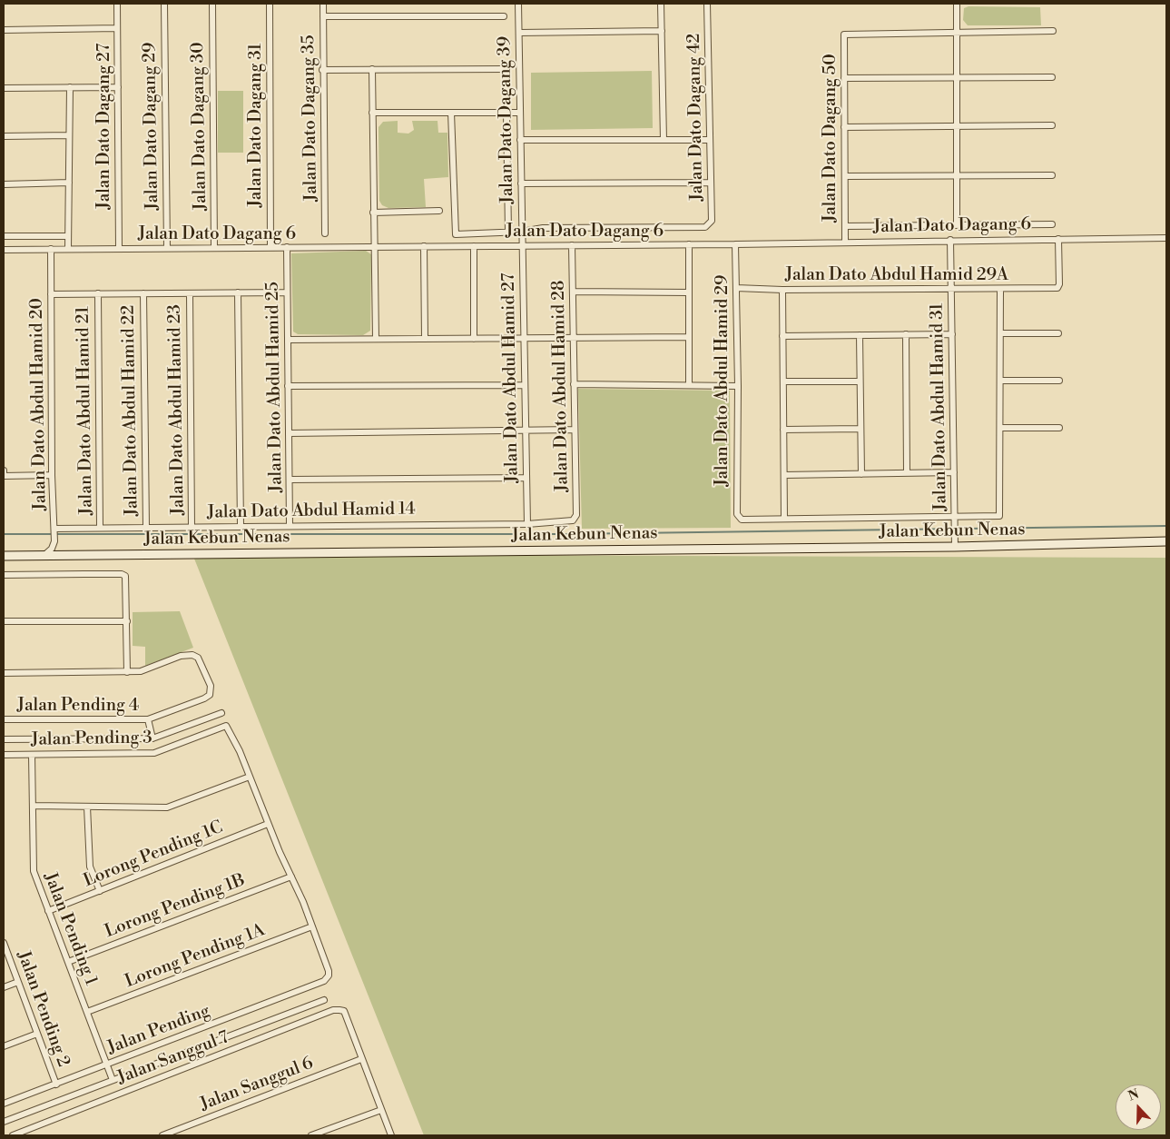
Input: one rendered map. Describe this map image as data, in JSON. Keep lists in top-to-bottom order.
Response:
{
  "streets": {
    "street": [
      "Jalan Dato Dagang 42",
      "Jalan Dato Dagang 35",
      "Jalan Dato Dagang 39",
      "Jalan Dato Dagang 31",
      "Jalan Dato Dagang 27",
      "Jalan Dato Dagang 29",
      "Jalan Dato Dagang 30",
      "Jalan Dato Dagang 50",
      "Jalan Dato Dagang 6",
      "Jalan Dato Abdul Hamid 29A",
      "Jalan Dato Abdul Hamid 27",
      "Jalan Dato Abdul Hamid 29",
      "Jalan Dato Abdul Hamid 28",
      "Jalan Dato Abdul Hamid 25",
      "Jalan Dato Abdul Hamid 20",
      "Jalan Dato Abdul Hamid 31",
      "Jalan Dato Abdul Hamid 23",
      "Jalan Dato Abdul Hamid 21",
      "Jalan Dato Abdul Hamid 22",
      "Jalan Dato Abdul Hamid 14",
      "Jalan Kebun Nenas",
      "Jalan Pending 4",
      "Jalan Pending 3",
      "Lorong Pending 1C",
      "Lorong Pending 1B",
      "Jalan Pending 1",
      "Lorong Pending 1A",
      "Jalan Pending 2",
      "Jalan Pending",
      "Jalan Sanggul 7",
      "Jalan Sanggul 6"
    ]
  },
  "crossings": [
    ["Jalan Dato Dagang 42", "Jalan Dato Dagang 39"],
    ["Jalan Dato Dagang 42", "Jalan Dato Abdul Hamid 27"],
    ["Jalan Dato Dagang 39", "Jalan Dato Abdul Hamid 27"],
    ["Jalan Dato Dagang 31", "Jalan Dato Dagang 6"],
    ["Jalan Dato Dagang 27", "Jalan Dato Dagang 6"],
    ["Jalan Dato Dagang 29", "Jalan Dato Dagang 6"],
    ["Jalan Dato Dagang 30", "Jalan Dato Dagang 6"],
    ["Jalan Dato Dagang 50", "Jalan Dato Dagang 6"],
    ["Jalan Dato Dagang 6", "Jalan Dato Abdul Hamid 29A"],
    ["Jalan Dato Dagang 6", "Jalan Dato Abdul Hamid 27"],
    ["Jalan Dato Dagang 6", "Jalan Dato Abdul Hamid 29"],
    ["Jalan Dato Dagang 6", "Jalan Dato Abdul Hamid 28"],
    ["Jalan Dato Dagang 6", "Jalan Dato Abdul Hamid 25"],
    ["Jalan Dato Dagang 6", "Jalan Dato Abdul Hamid 20"],
    ["Jalan Dato Dagang 6", "Jalan Dato Abdul Hamid 31"],
    ["Jalan Dato Abdul Hamid 29A", "Jalan Dato Abdul Hamid 29"],
    ["Jalan Dato Abdul Hamid 29A", "Jalan Dato Abdul Hamid 31"],
    ["Jalan Dato Abdul Hamid 27", "Jalan Dato Abdul Hamid 14"],
    ["Jalan Dato Abdul Hamid 28", "Jalan Dato Abdul Hamid 14"],
    ["Jalan Dato Abdul Hamid 25", "Jalan Dato Abdul Hamid 14"],
    ["Jalan Dato Abdul Hamid 20", "Jalan Dato Abdul Hamid 14"],
    ["Jalan Dato Abdul Hamid 20", "Jalan Kebun Nenas"],
    ["Jalan Dato Abdul Hamid 31", "Jalan Kebun Nenas"],
    ["Jalan Dato Abdul Hamid 23", "Jalan Dato Abdul Hamid 14"],
    ["Jalan Dato Abdul Hamid 21", "Jalan Dato Abdul Hamid 14"],
    ["Jalan Dato Abdul Hamid 22", "Jalan Dato Abdul Hamid 14"],
    ["Jalan Pending 3", "Jalan Pending 1"],
    ["Lorong Pending 1C", "Jalan Pending 1"],
    ["Lorong Pending 1B", "Jalan Pending 1"],
    ["Jalan Pending 1", "Lorong Pending 1A"],
    ["Jalan Pending 1", "Jalan Pending"],
    ["Lorong Pending 1A", "Jalan Pending"],
    ["Jalan Pending 2", "Jalan Pending"],
    ["Jalan Sanggul 7", "Jalan Sanggul 6"]
  ],
  "north": "top"
}
